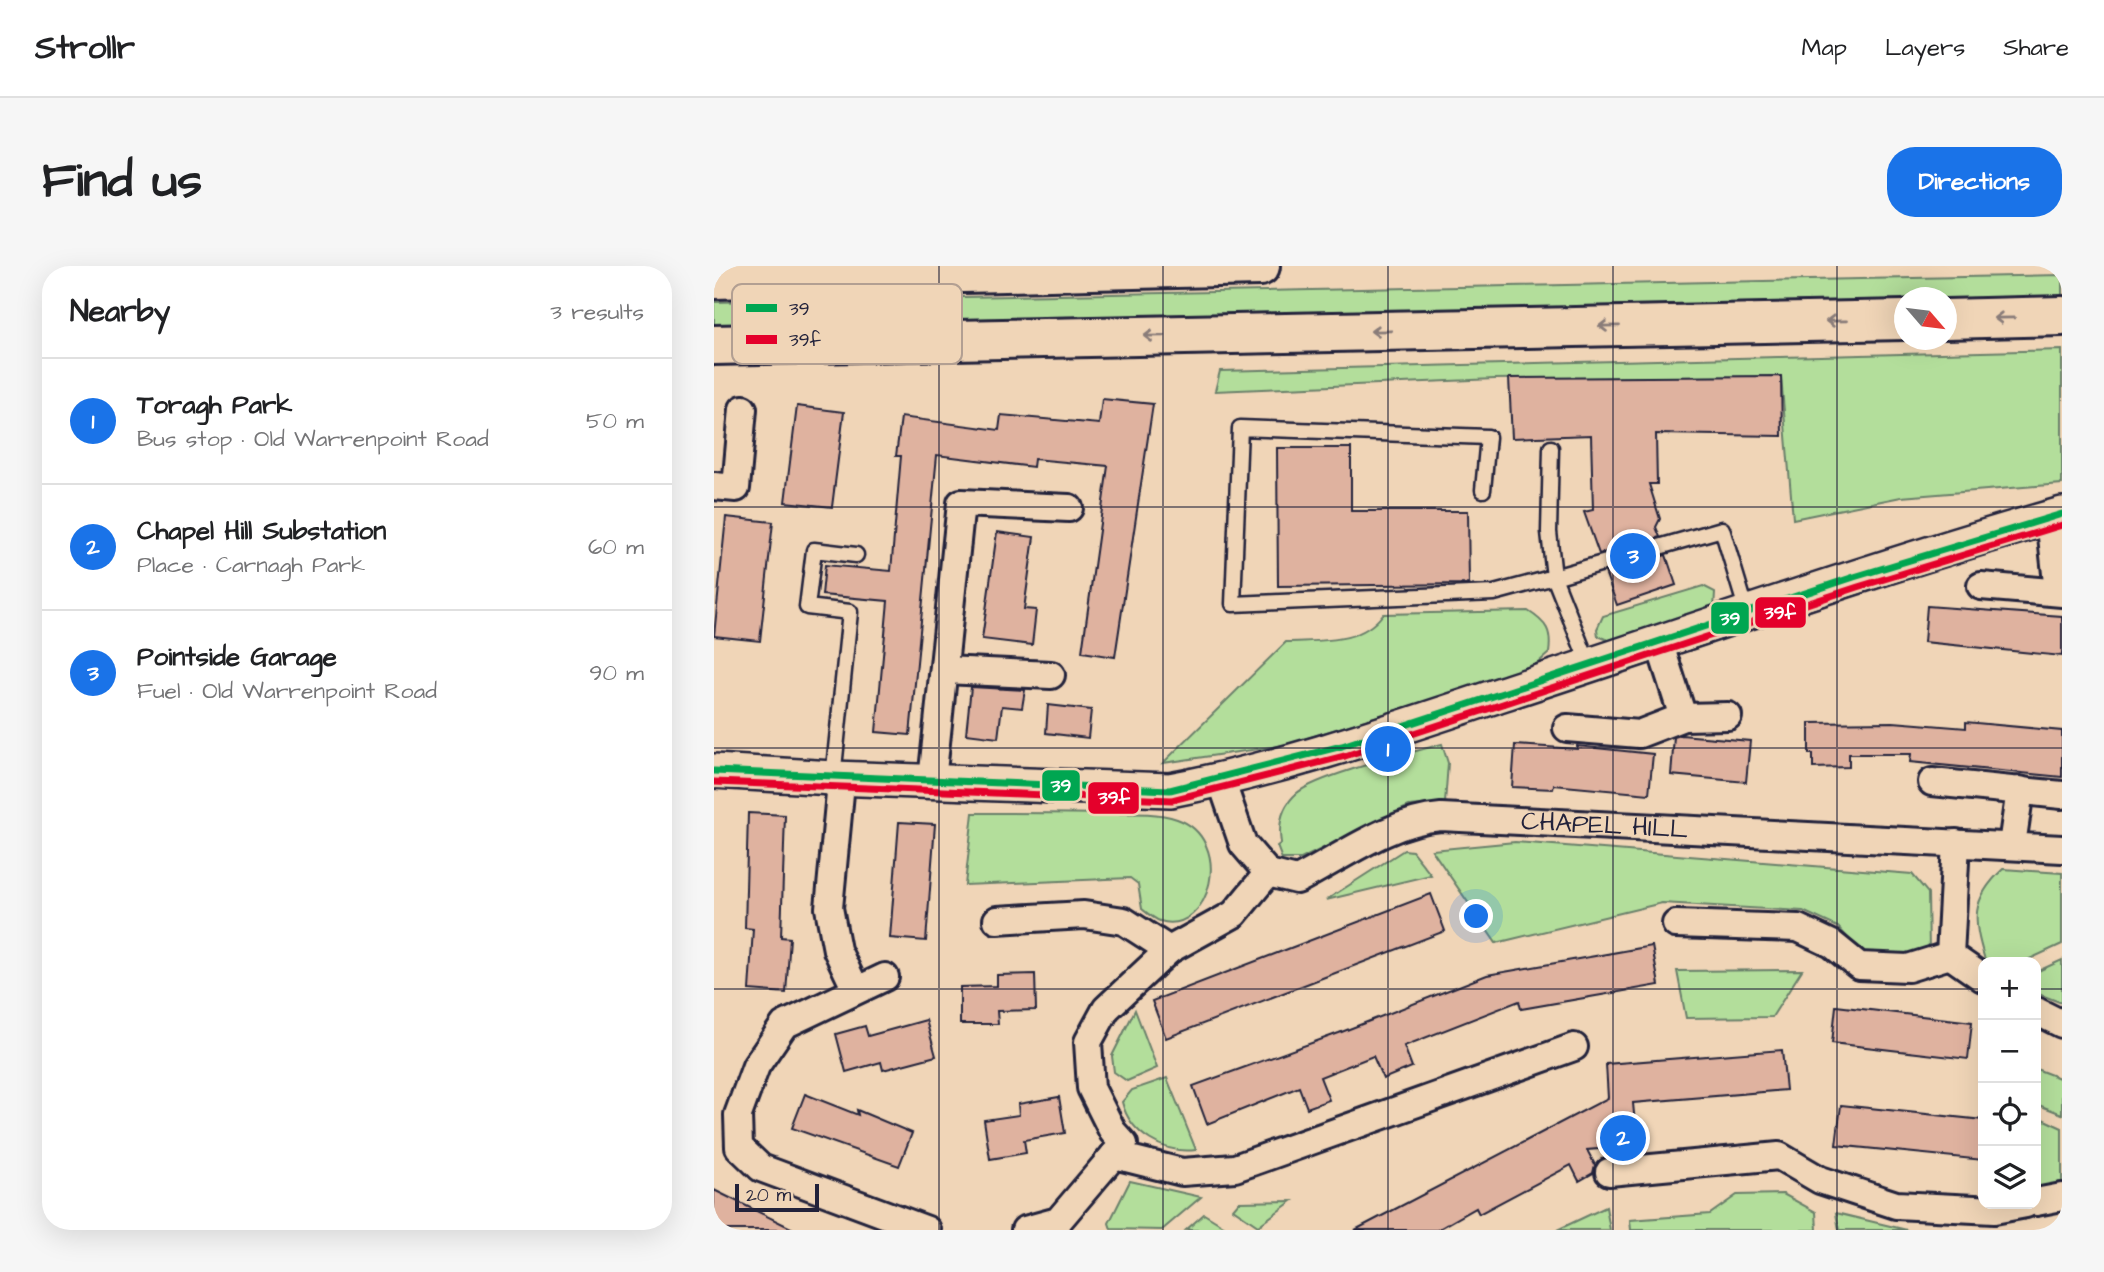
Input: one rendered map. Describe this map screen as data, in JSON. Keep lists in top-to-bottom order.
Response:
{
  "streets": {
    "street": ["CHAPEL HILL"]
  },
  "lines": ["transit line 39", "transit line 39f"],
  "legend": ["39", "39f"],
  "scale_bar": "20 m",
  "north": "bottom right",
  "page": {
    "header": "Strollr",
    "nav": ["Map", "Layers", "Share"],
    "buttons": "Directions",
    "title": "Find us",
    "heading": ["Nearby", "3 results"],
    "list": [
      {
        "mark": "1",
        "name": "Toragh Park",
        "note": "Bus stop · Old Warrenpoint Road",
        "value": "50 m"
      },
      {
        "mark": "2",
        "name": "Chapel Hill Substation",
        "note": "Place · Carnagh Park",
        "value": "60 m"
      },
      {
        "mark": "3",
        "name": "Pointside Garage",
        "note": "Fuel · Old Warrenpoint Road",
        "value": "90 m"
      }
    ],
    "pins": ["3", "1", "2"],
    "map_buttons": ["+", "−"],
    "scale": "20 m"
  }
}
